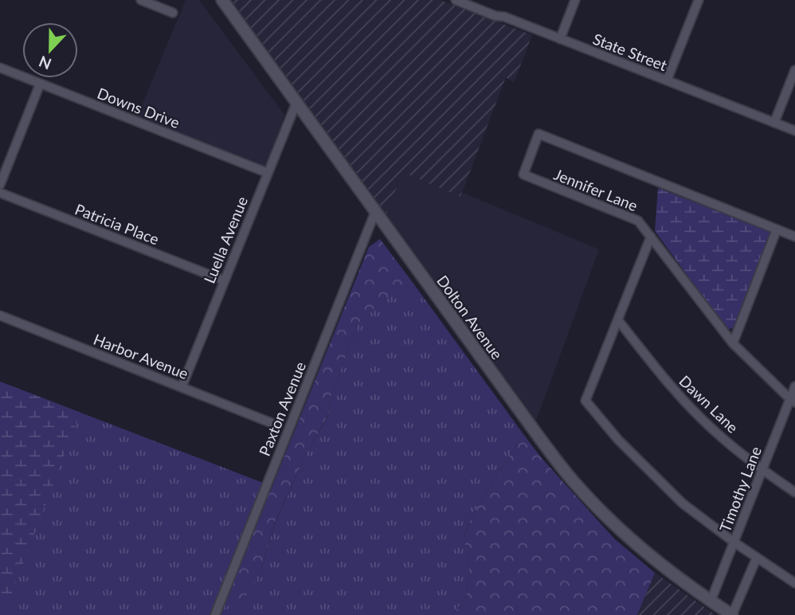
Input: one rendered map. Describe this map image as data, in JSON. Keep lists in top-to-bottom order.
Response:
{
  "streets": {
    "street": [
      "State Street",
      "Downs Drive",
      "Jennifer Lane",
      "Patricia Place",
      "Luella Avenue",
      "Dolton Avenue",
      "Harbor Avenue",
      "Dawn Lane",
      "Paxton Avenue",
      "Timothy Lane"
    ]
  },
  "crossings": [
    ["Downs Drive", "Luella Avenue"],
    ["Patricia Place", "Luella Avenue"],
    ["Luella Avenue", "Dolton Avenue"],
    ["Luella Avenue", "Harbor Avenue"],
    ["Dolton Avenue", "Paxton Avenue"],
    ["Dolton Avenue", "Timothy Lane"],
    ["Dawn Lane", "Timothy Lane"]
  ],
  "north": "bottom"
}
